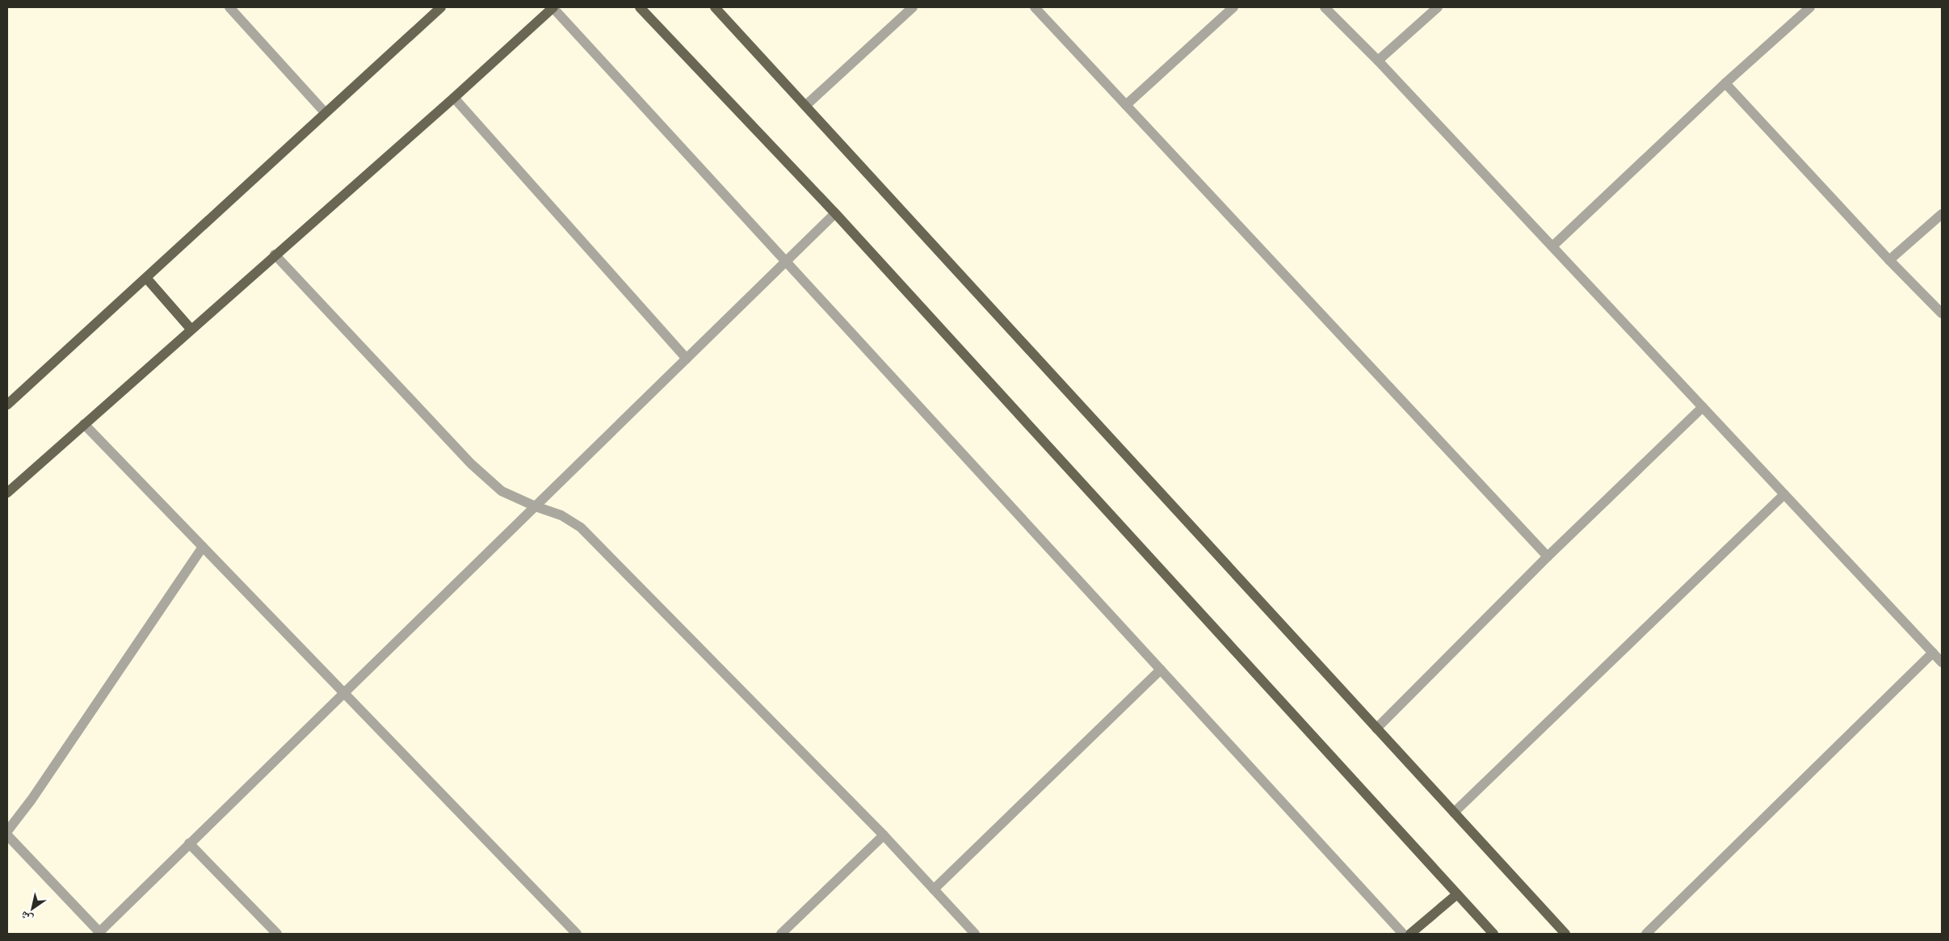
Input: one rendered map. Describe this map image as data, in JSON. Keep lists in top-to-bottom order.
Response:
{
  "north": "bottom left"
}
